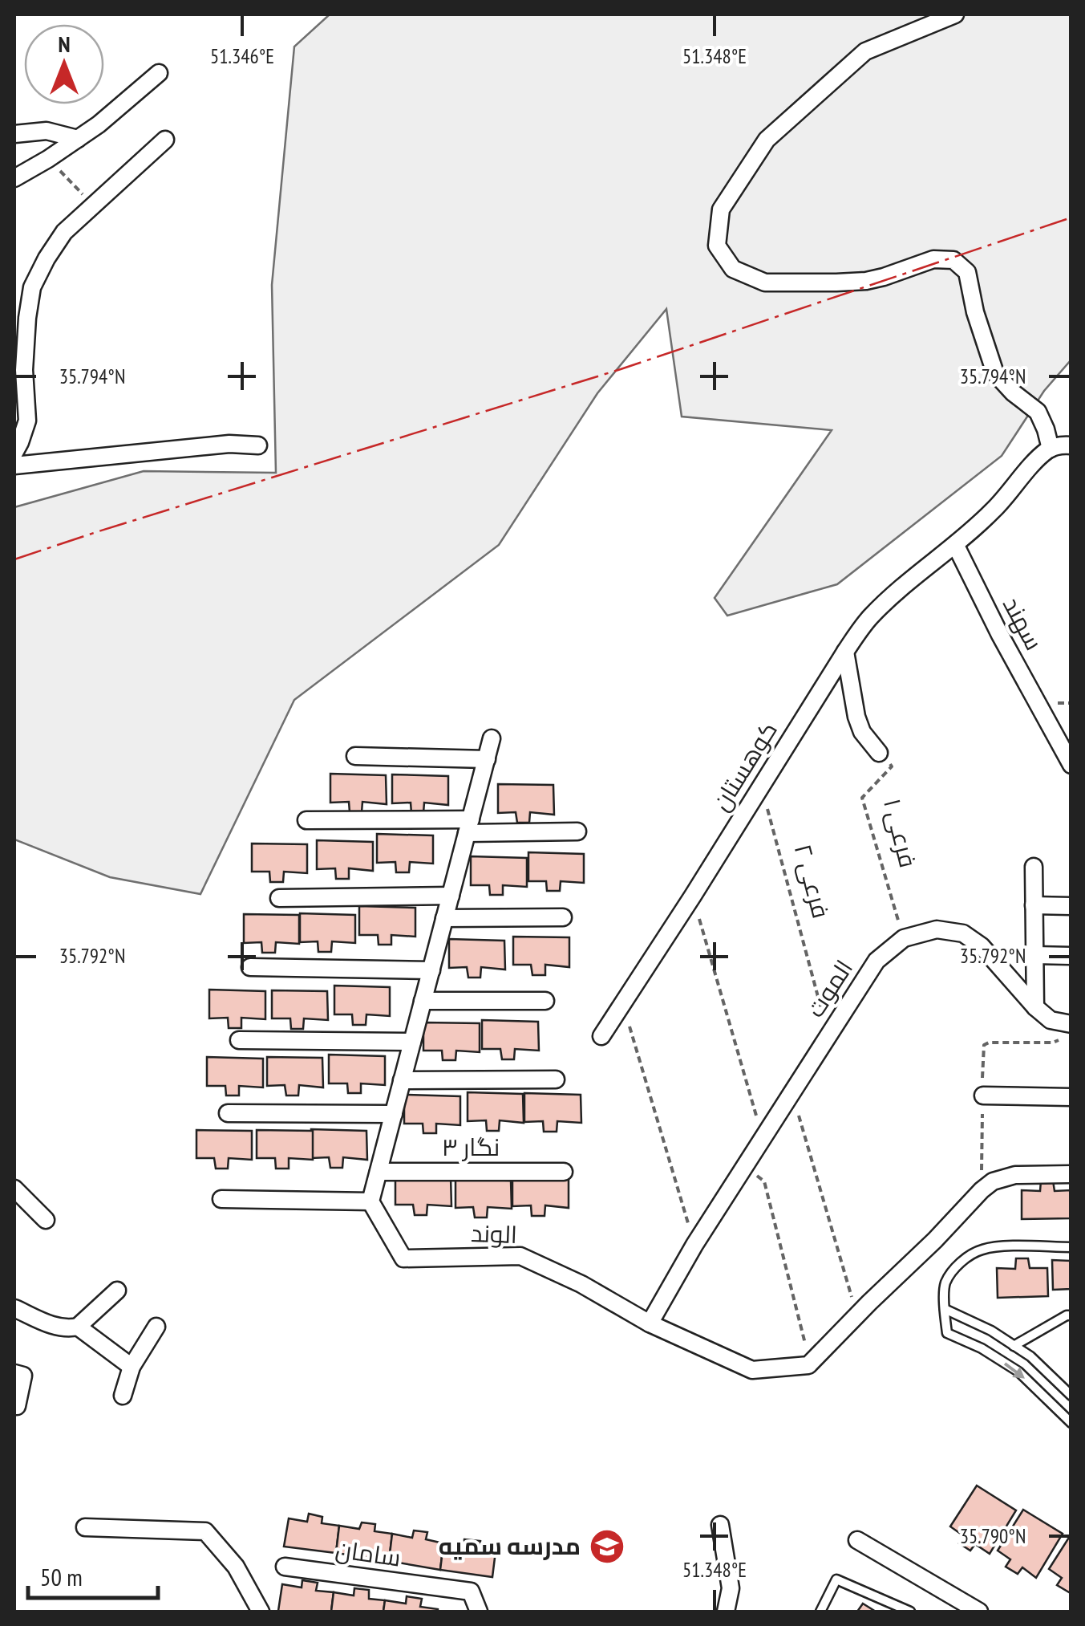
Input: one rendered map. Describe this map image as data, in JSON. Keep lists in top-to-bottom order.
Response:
{
  "streets": {
    "street": [
      "سهند",
      "کوهستان",
      "الموت",
      "نگار ۳",
      "الوند",
      "سامان"
    ],
    "path": ["فرعی ۱", "فرعی ۲"]
  },
  "crossings": [
    ["سهند", "کوهستان"],
    ["کوهستان", "فرعی ۲"],
    ["فرعی ۱", "الموت"],
    ["فرعی ۲", "الموت"],
    ["الموت", "الوند"]
  ],
  "places": {
    "school or university": ["مدرسه سمیه"]
  },
  "scale_bar": "50 m",
  "north": "top",
  "coordinates": [
    "51.346°E",
    "51.348°E",
    "35.794°N",
    "35.792°N",
    "35.790°N"
  ]
}
